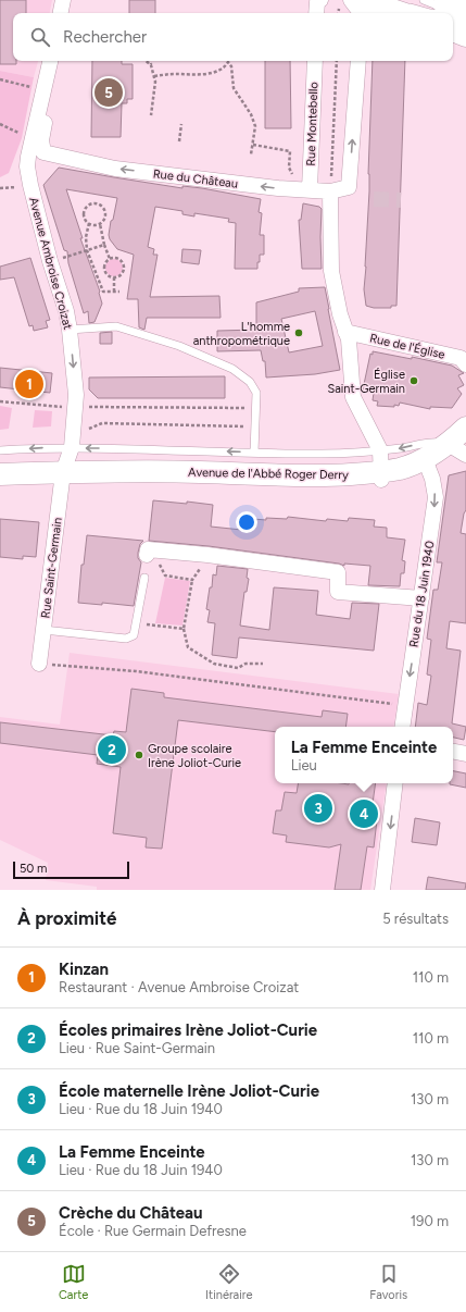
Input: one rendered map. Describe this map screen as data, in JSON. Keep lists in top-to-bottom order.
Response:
{
  "streets": {
    "main road": ["Avenue de l'Abbé Roger Derry"],
    "street": [
      "Rue Montebello",
      "Rue du Château",
      "Avenue Ambroise Croizat",
      "Rue de l'Église",
      "Rue Saint-Germain",
      "Rue du 18 Juin 1940"
    ]
  },
  "crossings": [
    ["Rue Montebello", "Rue du Château"],
    ["Avenue Ambroise Croizat", "Avenue de l'Abbé Roger Derry"],
    ["Avenue Ambroise Croizat", "Rue Saint-Germain"],
    ["Avenue de l'Abbé Roger Derry", "Rue Saint-Germain"],
    ["Avenue de l'Abbé Roger Derry", "Rue du 18 Juin 1940"]
  ],
  "one_way": ["Avenue de l'Abbé Roger Derry", "Rue du 18 Juin 1940"],
  "places": ["L'homme anthropométrique", "Église Saint-Germain", "Groupe scolaire Irène Joliot-Curie"],
  "scale_bar": "50 m",
  "page": {
    "search": "Rechercher",
    "pins": [
      "5",
      "1",
      "2",
      "3",
      "4"
    ],
    "popup": ["La Femme Enceinte", "Lieu"],
    "scale": "50 m",
    "heading": ["À proximité", "5 résultats"],
    "list": [
      {
        "mark": "1",
        "name": "Kinzan",
        "note": "Restaurant · Avenue Ambroise Croizat",
        "value": "110 m"
      },
      {
        "mark": "2",
        "name": "Écoles primaires Irène Joliot-Curie",
        "note": "Lieu · Rue Saint-Germain",
        "value": "110 m"
      },
      {
        "mark": "3",
        "name": "École maternelle Irène Joliot-Curie",
        "note": "Lieu · Rue du 18 Juin 1940",
        "value": "130 m"
      },
      {
        "mark": "4",
        "name": "La Femme Enceinte",
        "note": "Lieu · Rue du 18 Juin 1940",
        "value": "130 m"
      },
      {
        "mark": "5",
        "name": "Crèche du Château",
        "note": "École · Rue Germain Defresne",
        "value": "190 m"
      }
    ],
    "nav": ["Carte", "Itinéraire", "Favoris"]
  }
}
